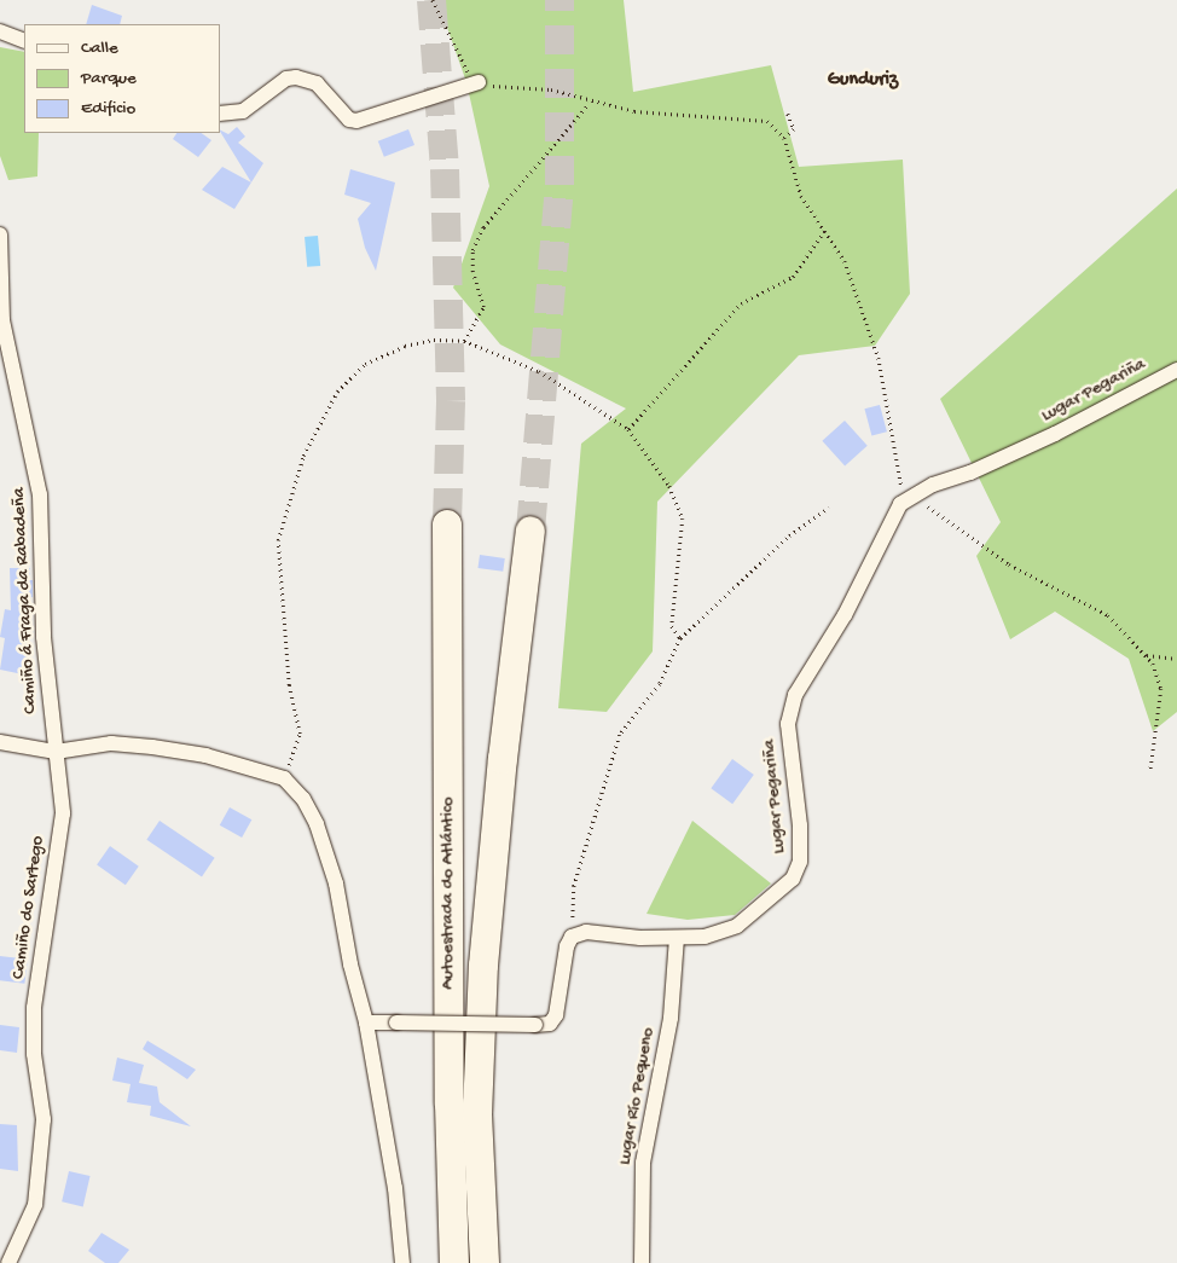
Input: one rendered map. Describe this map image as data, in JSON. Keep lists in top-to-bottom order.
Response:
{
  "streets": {
    "highway": ["Autoestrada do Atlántico"],
    "street": [
      "Lugar Pegariña",
      "Camiño á Fraga da Rabadeña",
      "Camiño do Sartego",
      "Lugar Río Pequeno"
    ]
  },
  "crossings": [
    ["Lugar Pegariña", "Lugar Río Pequeno"],
    ["Camiño á Fraga da Rabadeña", "Camiño do Sartego"]
  ],
  "districts": ["Gunduriz"],
  "legend": ["Calle", "Parque", "Edificio"]
}
